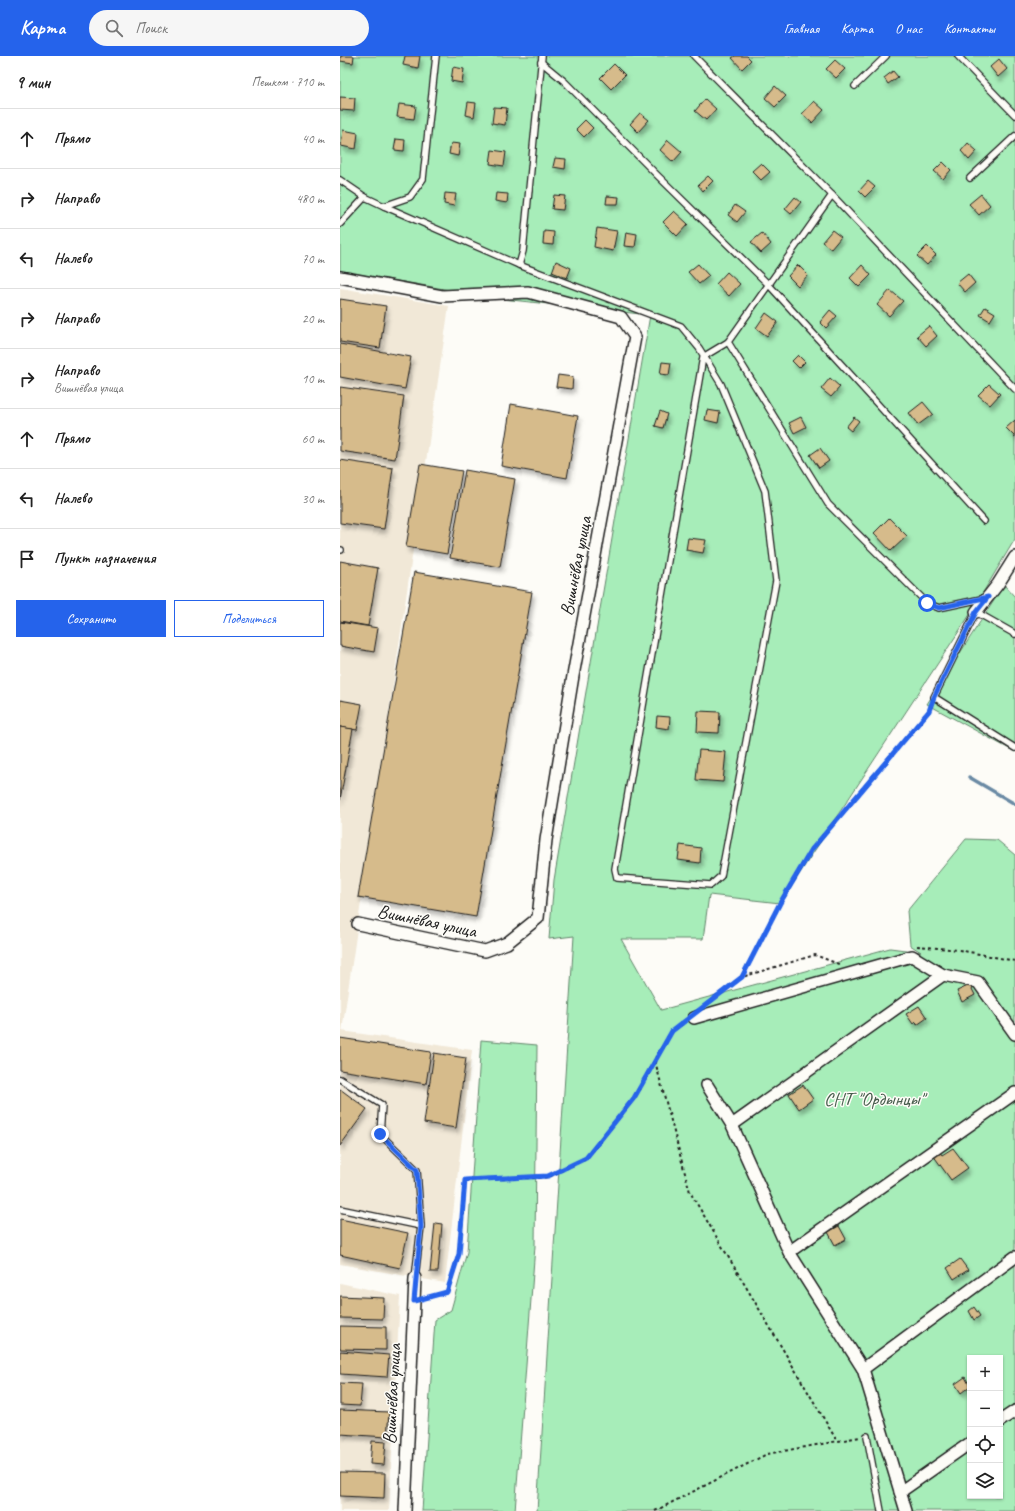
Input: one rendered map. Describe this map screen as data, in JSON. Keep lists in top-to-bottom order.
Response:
{
  "streets": {
    "street": ["Вишнёвая улица"]
  },
  "parks": ["СНТ \"Ордынцы\""],
  "page": {
    "header": "Карта",
    "search": "Поиск",
    "nav": [
      "Главная",
      "Карта",
      "О нас",
      "Контакты"
    ],
    "heading": ["9 мин", "Пешком · 710 m"],
    "list": [
      ["Прямо", "40 m"],
      ["Направо", "480 m"],
      ["Налево", "70 m"],
      ["Направо", "20 m"],
      ["Направо", "Вишнёвая улица", "10 m"],
      ["Прямо", "60 m"],
      ["Налево", "30 m"],
      "Пункт назначения"
    ],
    "buttons": ["Сохранить", "Поделиться"],
    "map_buttons": ["+", "−"]
  }
}
